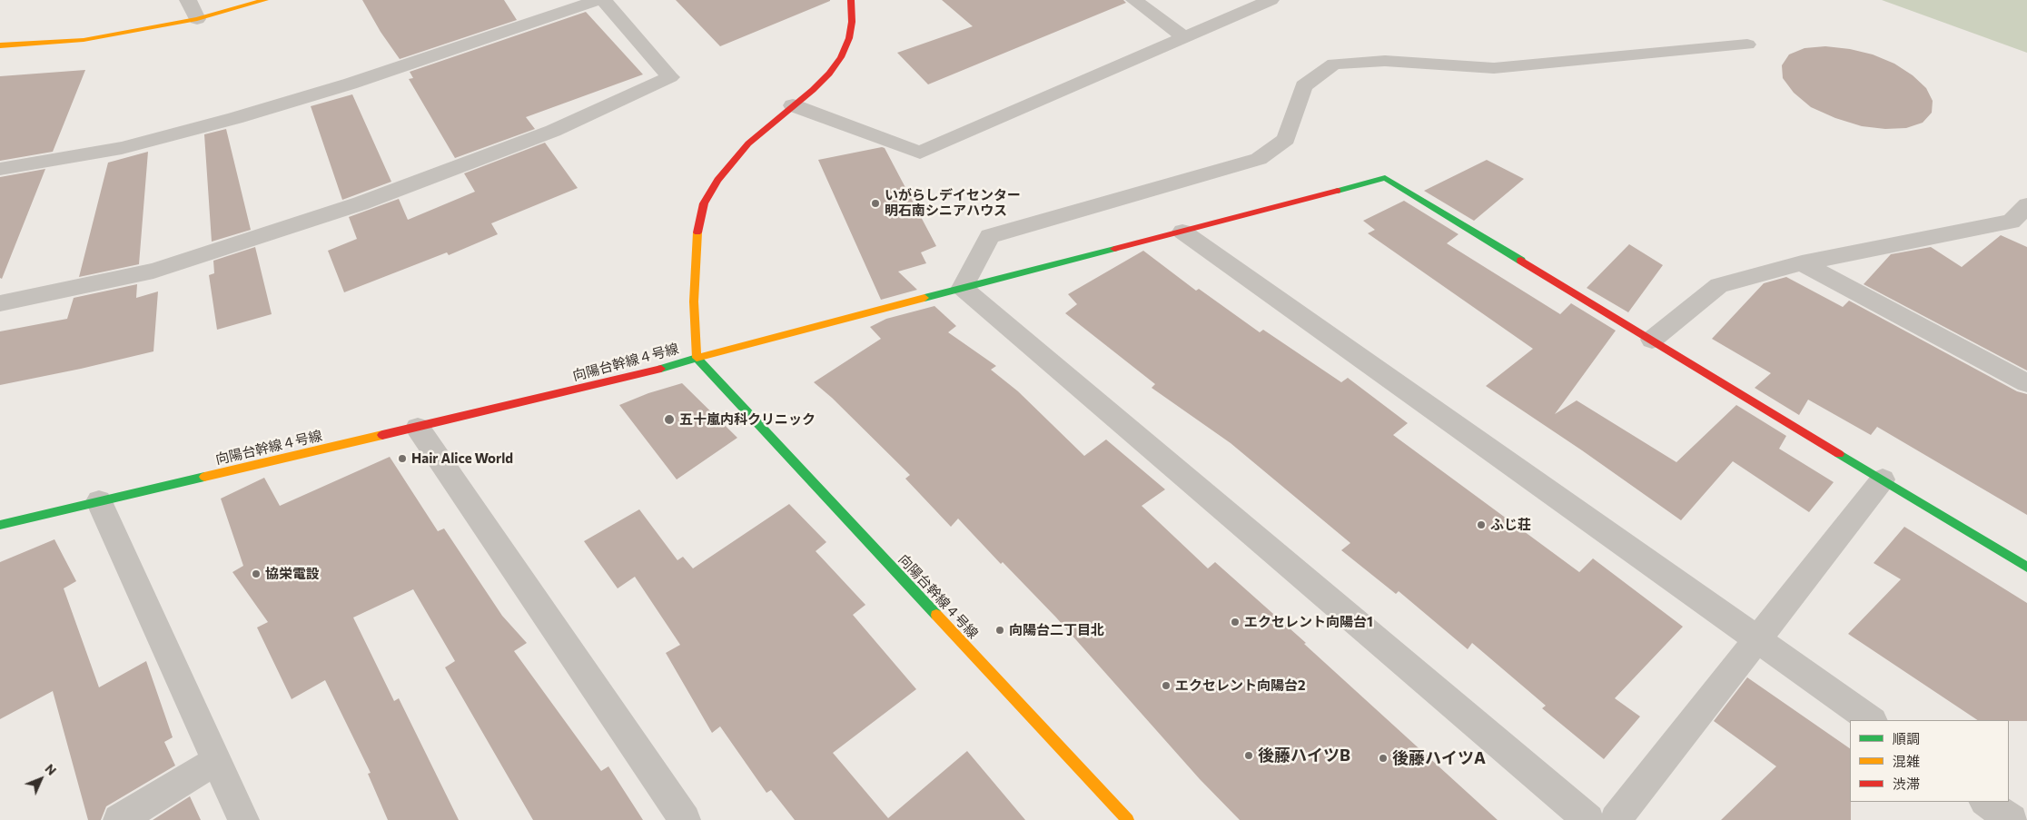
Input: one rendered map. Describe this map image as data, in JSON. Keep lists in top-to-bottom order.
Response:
{
  "streets": {
    "street": ["向陽台幹線４号線"]
  },
  "places": [
    "いがらしデイセンター 明石南シニアハウス",
    "五十嵐内科クリニック",
    "Hair Alice World",
    "ふじ荘",
    "協栄電設",
    "エクセレント向陽台1",
    "向陽台二丁目北",
    "エクセレント向陽台2",
    "後藤ハイツB",
    "後藤ハイツA"
  ],
  "legend": ["順調", "混雑", "渋滞"],
  "north": "top right"
}
